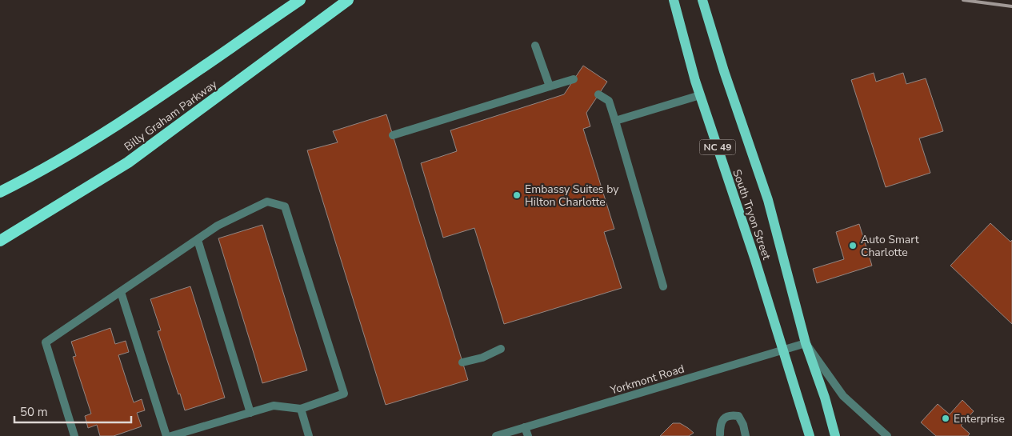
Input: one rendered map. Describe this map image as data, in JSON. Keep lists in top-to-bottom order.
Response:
{
  "streets": {
    "highway": ["Billy Graham Parkway"],
    "main road": ["NC 49", "South Tryon Street"],
    "street": ["Yorkmont Road"]
  },
  "crossings": [
    ["South Tryon Street", "Yorkmont Road"]
  ],
  "places": ["Embassy Suites by Hilton Charlotte", "Auto Smart Charlotte", "Enterprise"],
  "scale_bar": "50 m"
}
